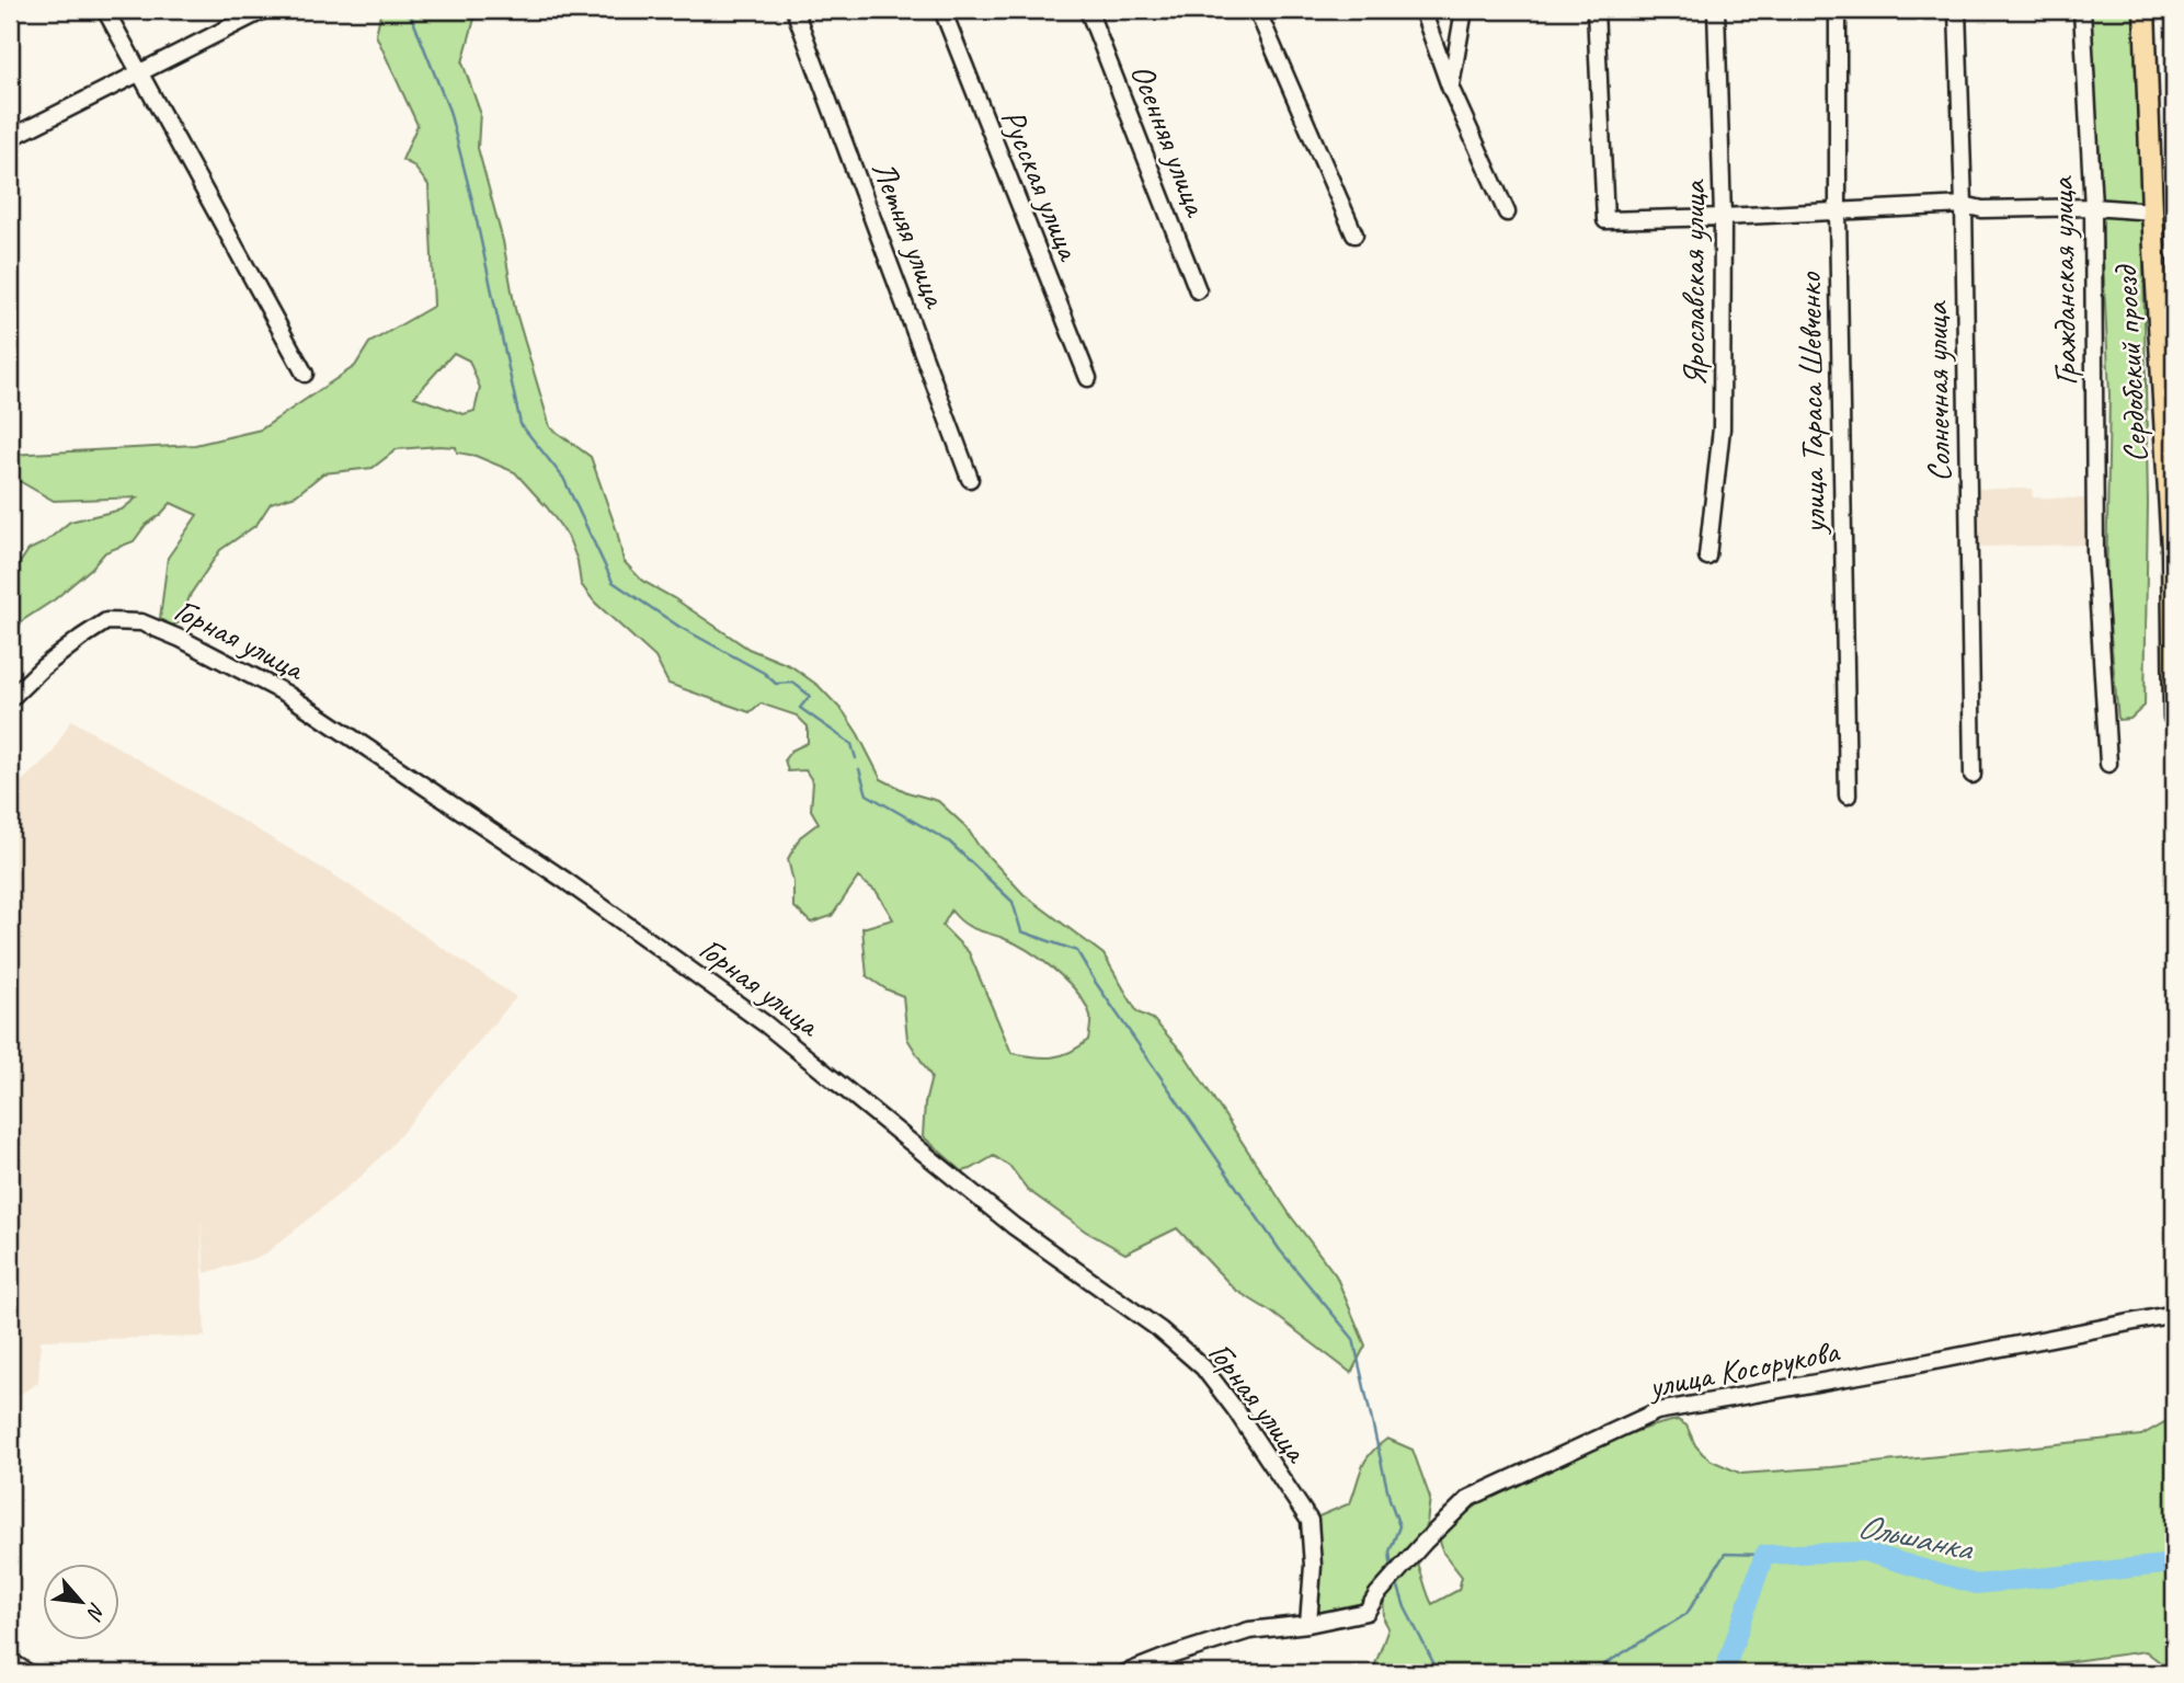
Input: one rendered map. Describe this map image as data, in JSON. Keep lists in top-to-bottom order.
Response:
{
  "streets": {
    "main road": ["Сердобский проезд"],
    "street": [
      "Осенняя улица",
      "Русская улица",
      "Летняя улица",
      "Гражданская улица",
      "Ярославская улица",
      "Солнечная улица",
      "улица Тараса Шевченко",
      "Горная улица",
      "улица Косорукова"
    ]
  },
  "crossings": [
    ["Горная улица", "улица Косорукова"]
  ],
  "water": ["Ольшанка"],
  "north": "bottom right"
}
